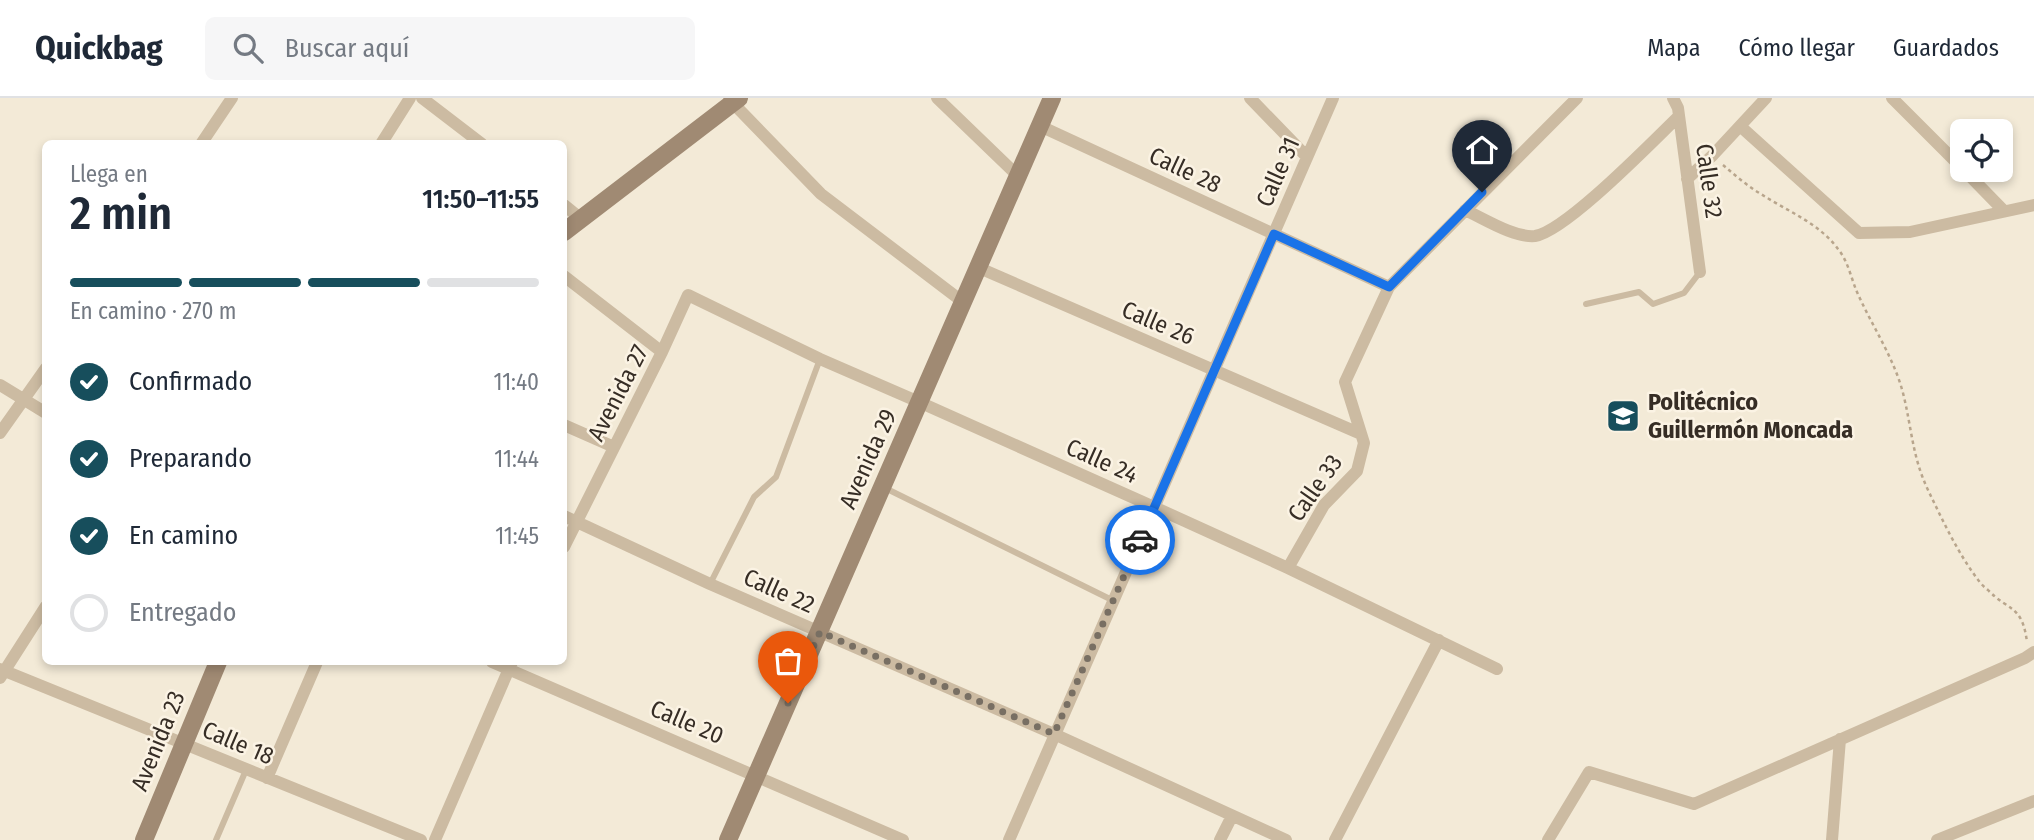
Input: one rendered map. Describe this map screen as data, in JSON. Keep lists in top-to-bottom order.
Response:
{
  "streets": {
    "street": [
      "Calle 28",
      "Calle 31",
      "Calle 32",
      "Calle 26",
      "Avenida 27",
      "Avenida 29",
      "Calle 24",
      "Calle 33",
      "Calle 22",
      "Calle 20",
      "Avenida 23",
      "Calle 18"
    ]
  },
  "crossings": [
    ["Calle 28", "Calle 31"],
    ["Calle 28", "Avenida 29"],
    ["Calle 28", "Calle 33"],
    ["Calle 31", "Calle 26"],
    ["Calle 31", "Calle 24"],
    ["Calle 31", "Calle 22"],
    ["Calle 26", "Avenida 29"],
    ["Calle 26", "Calle 33"],
    ["Avenida 27", "Calle 24"],
    ["Avenida 27", "Calle 22"],
    ["Avenida 29", "Calle 24"],
    ["Avenida 29", "Calle 22"],
    ["Avenida 29", "Calle 20"],
    ["Calle 24", "Calle 33"],
    ["Avenida 23", "Calle 18"]
  ],
  "places": {
    "school or university": ["Politécnico Guillermón Moncada"]
  },
  "page": {
    "header": "Quickbag",
    "search": "Buscar aquí",
    "nav": ["Mapa", "Cómo llegar", "Guardados"],
    "heading": ["2 min", "Llega en", "11:50–11:55"],
    "bar": "En camino · 270 m",
    "list": [
      ["Confirmado", "11:40"],
      ["Preparando", "11:44"],
      ["En camino", "11:45"],
      "Entregado"
    ]
  }
}
